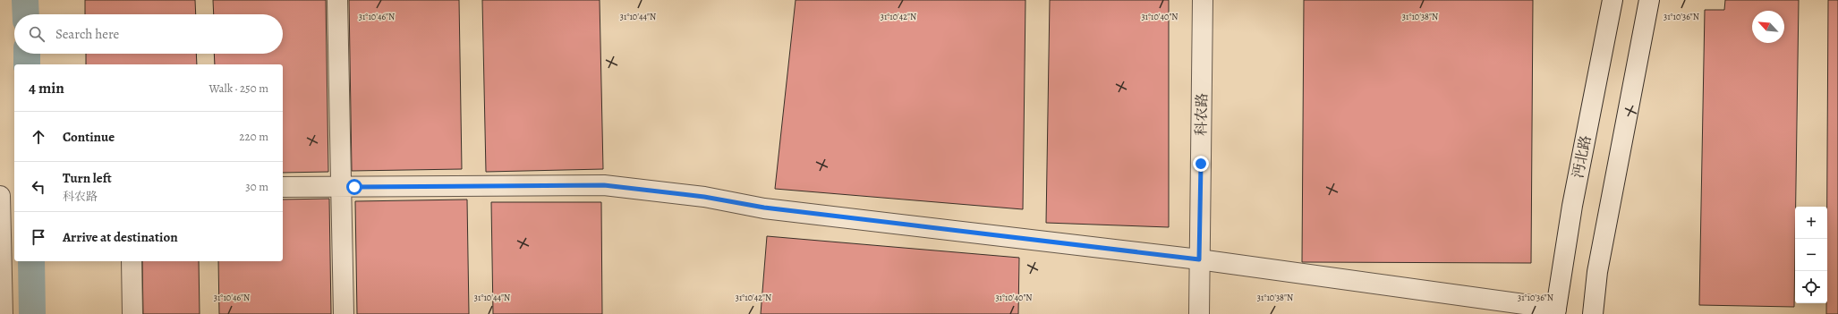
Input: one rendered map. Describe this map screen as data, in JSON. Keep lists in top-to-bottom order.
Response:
{
  "streets": {
    "street": ["科农路", "沔北路"]
  },
  "north": "top left",
  "page": {
    "search": "Search here",
    "heading": ["4 min", "Walk · 250 m"],
    "list": [
      ["Continue", "220 m"],
      ["Turn left", "科农路", "30 m"],
      "Arrive at destination"
    ],
    "map_buttons": ["+", "−"]
  },
  "coordinates": [
    "31°10'36\"N",
    "31°10'46\"N",
    "31°10'44\"N",
    "31°10'42\"N",
    "31°10'40\"N",
    "31°10'38\"N"
  ]
}
